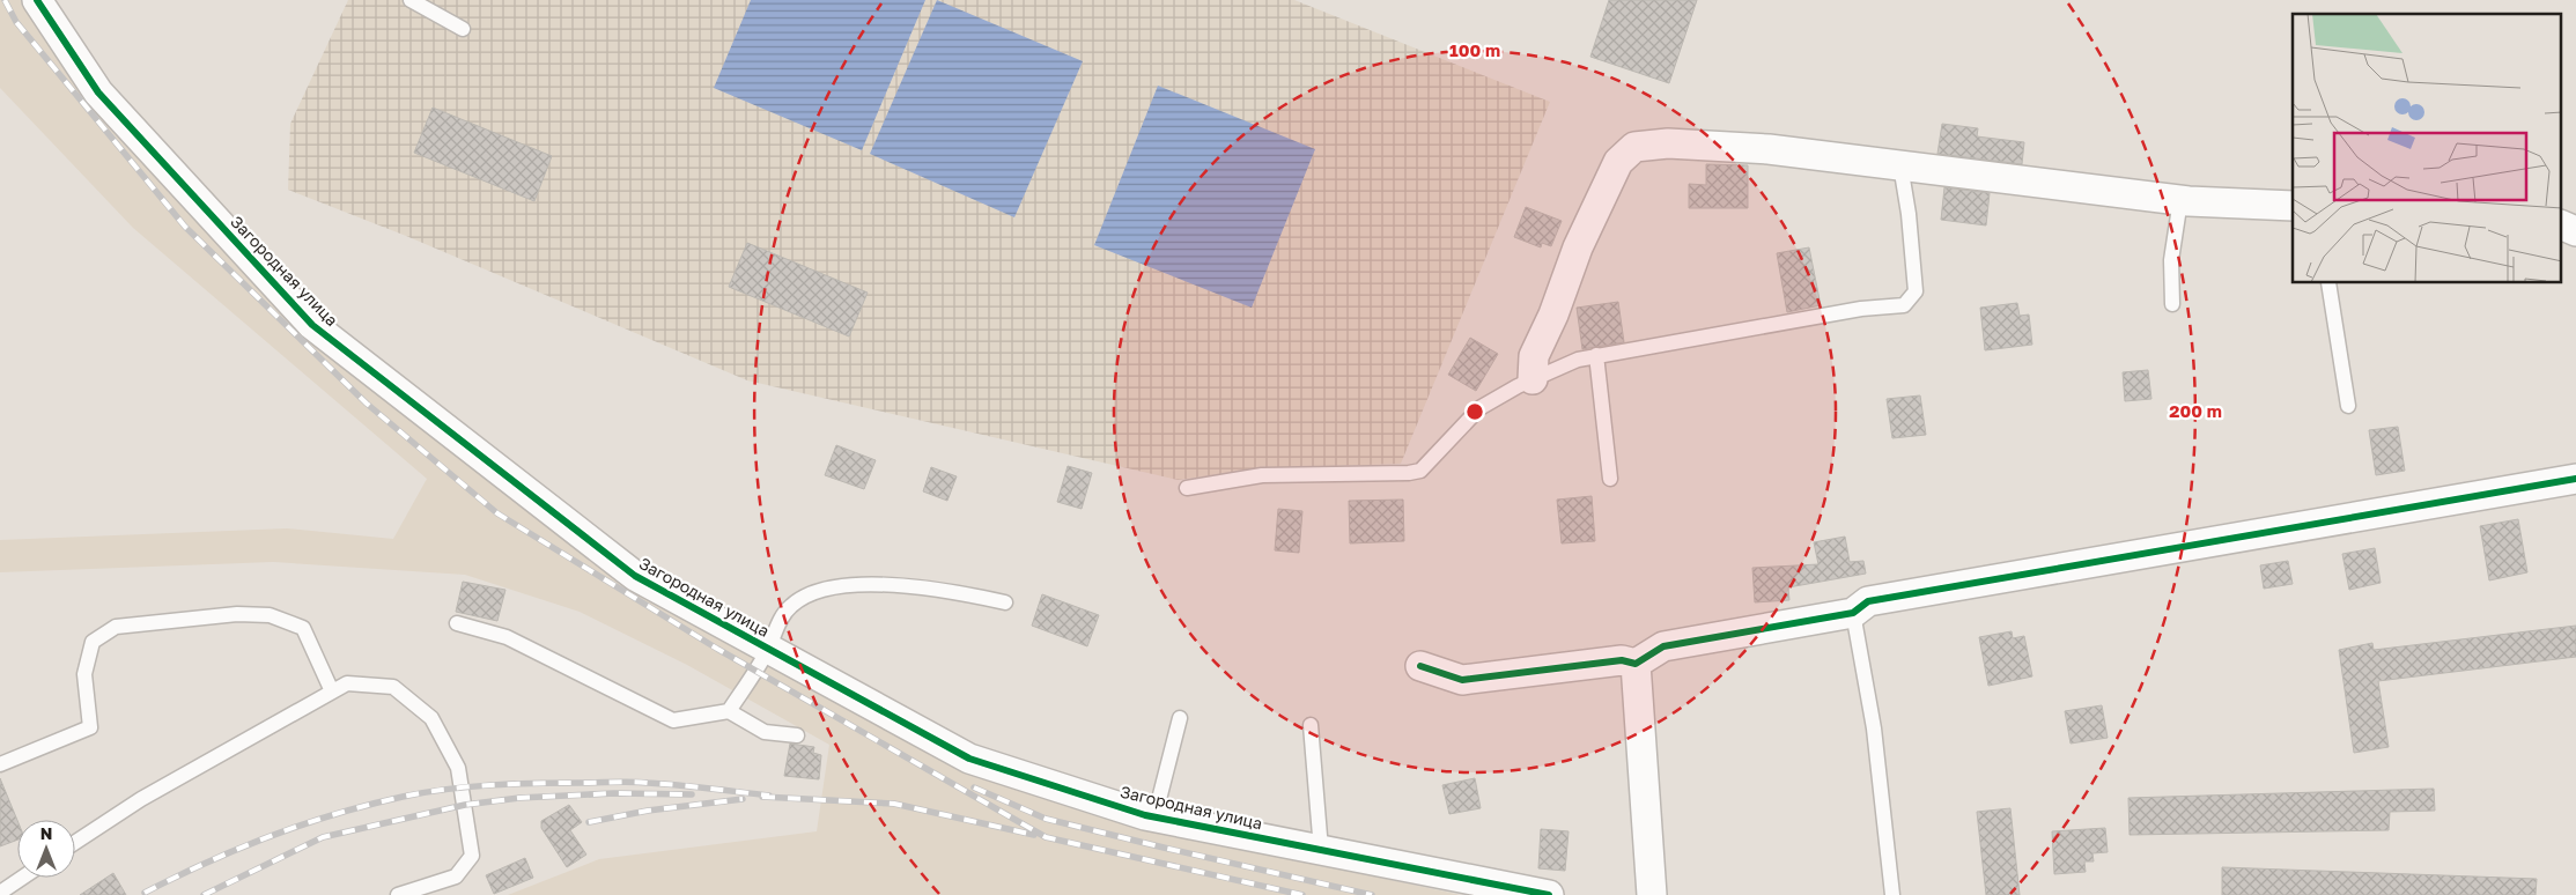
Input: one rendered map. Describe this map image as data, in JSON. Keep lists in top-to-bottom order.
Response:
{
  "streets": {
    "street": ["Загородная улица"]
  },
  "north": "top",
  "rings": ["100 m", "200 m"]
}
